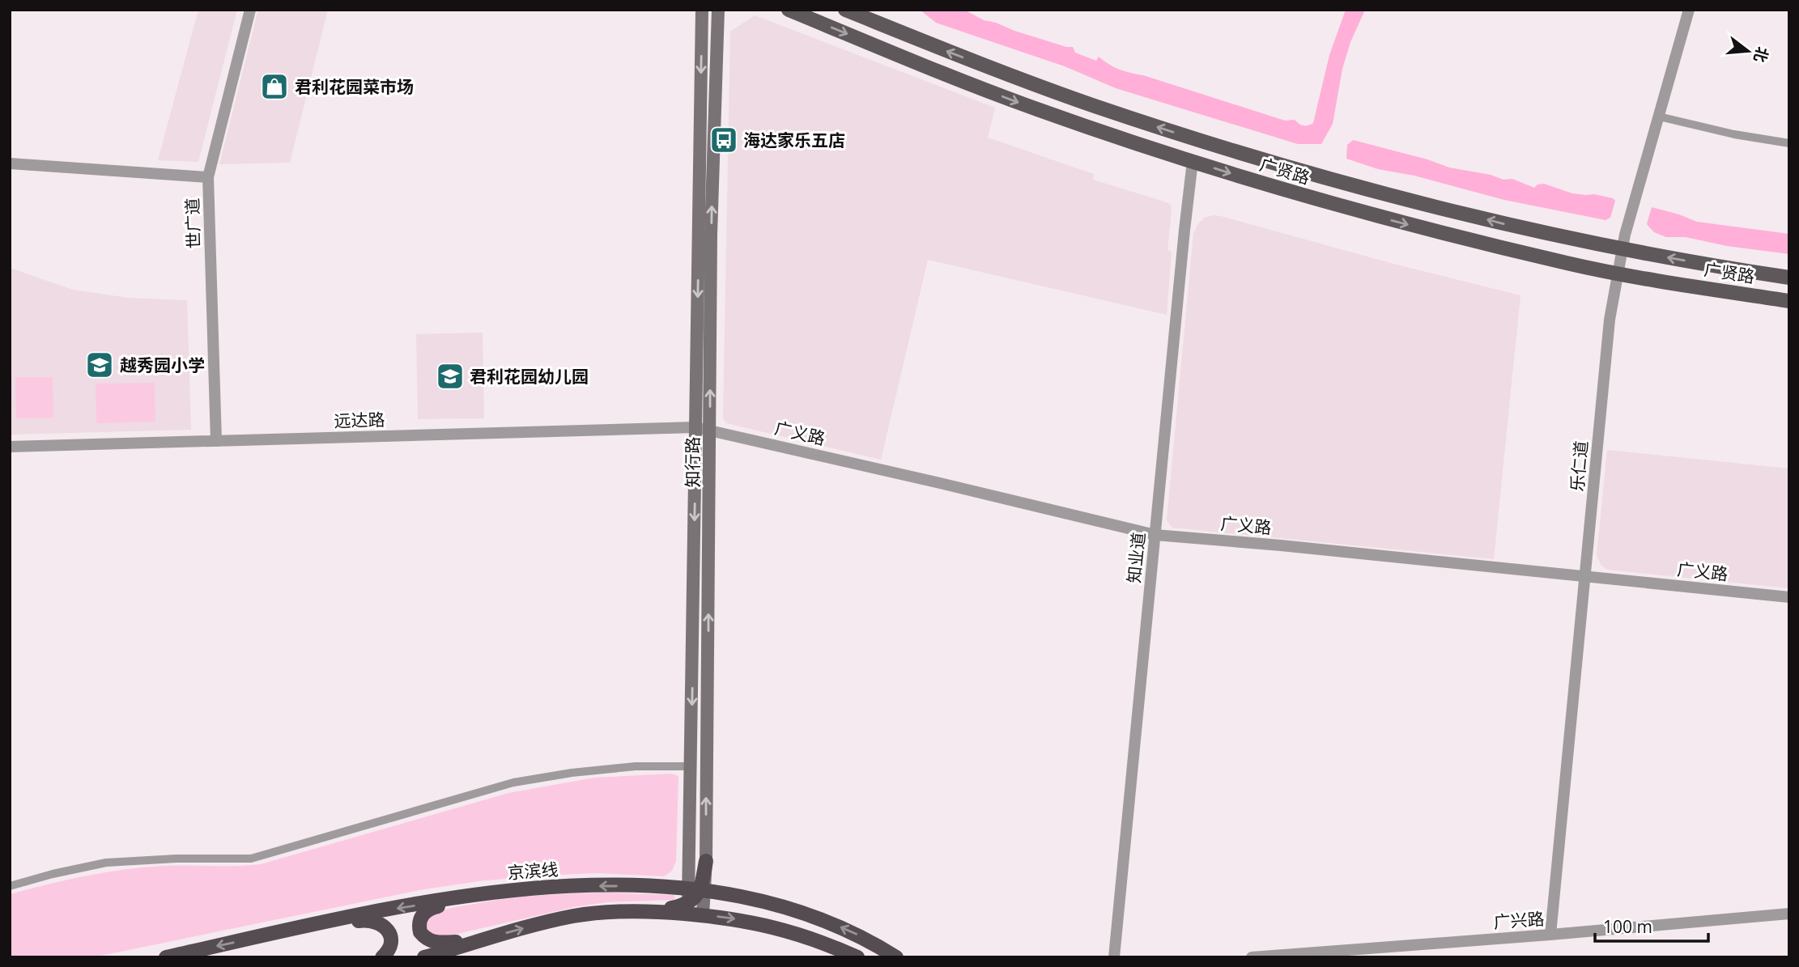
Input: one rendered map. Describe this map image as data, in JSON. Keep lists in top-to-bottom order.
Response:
{
  "streets": {
    "highway": ["京滨线"],
    "main road": ["广贤路", "知行路"],
    "street": [
      "世广道",
      "远达路",
      "广义路",
      "乐仁道",
      "知业道",
      "广兴路"
    ]
  },
  "crossings": [
    ["广贤路", "乐仁道"],
    ["广贤路", "知业道"],
    ["世广道", "远达路"],
    ["远达路", "广义路"],
    ["远达路", "知行路"],
    ["广义路", "知行路"],
    ["广义路", "乐仁道"],
    ["广义路", "知业道"],
    ["知行路", "京滨线"],
    ["乐仁道", "广兴路"]
  ],
  "places": {
    "shop": ["君利花园菜市场"],
    "bus stop": ["海达家乐五店"],
    "school or university": ["越秀园小学", "君利花园幼儿园"]
  },
  "scale_bar": "100 m",
  "north": "right"
}
